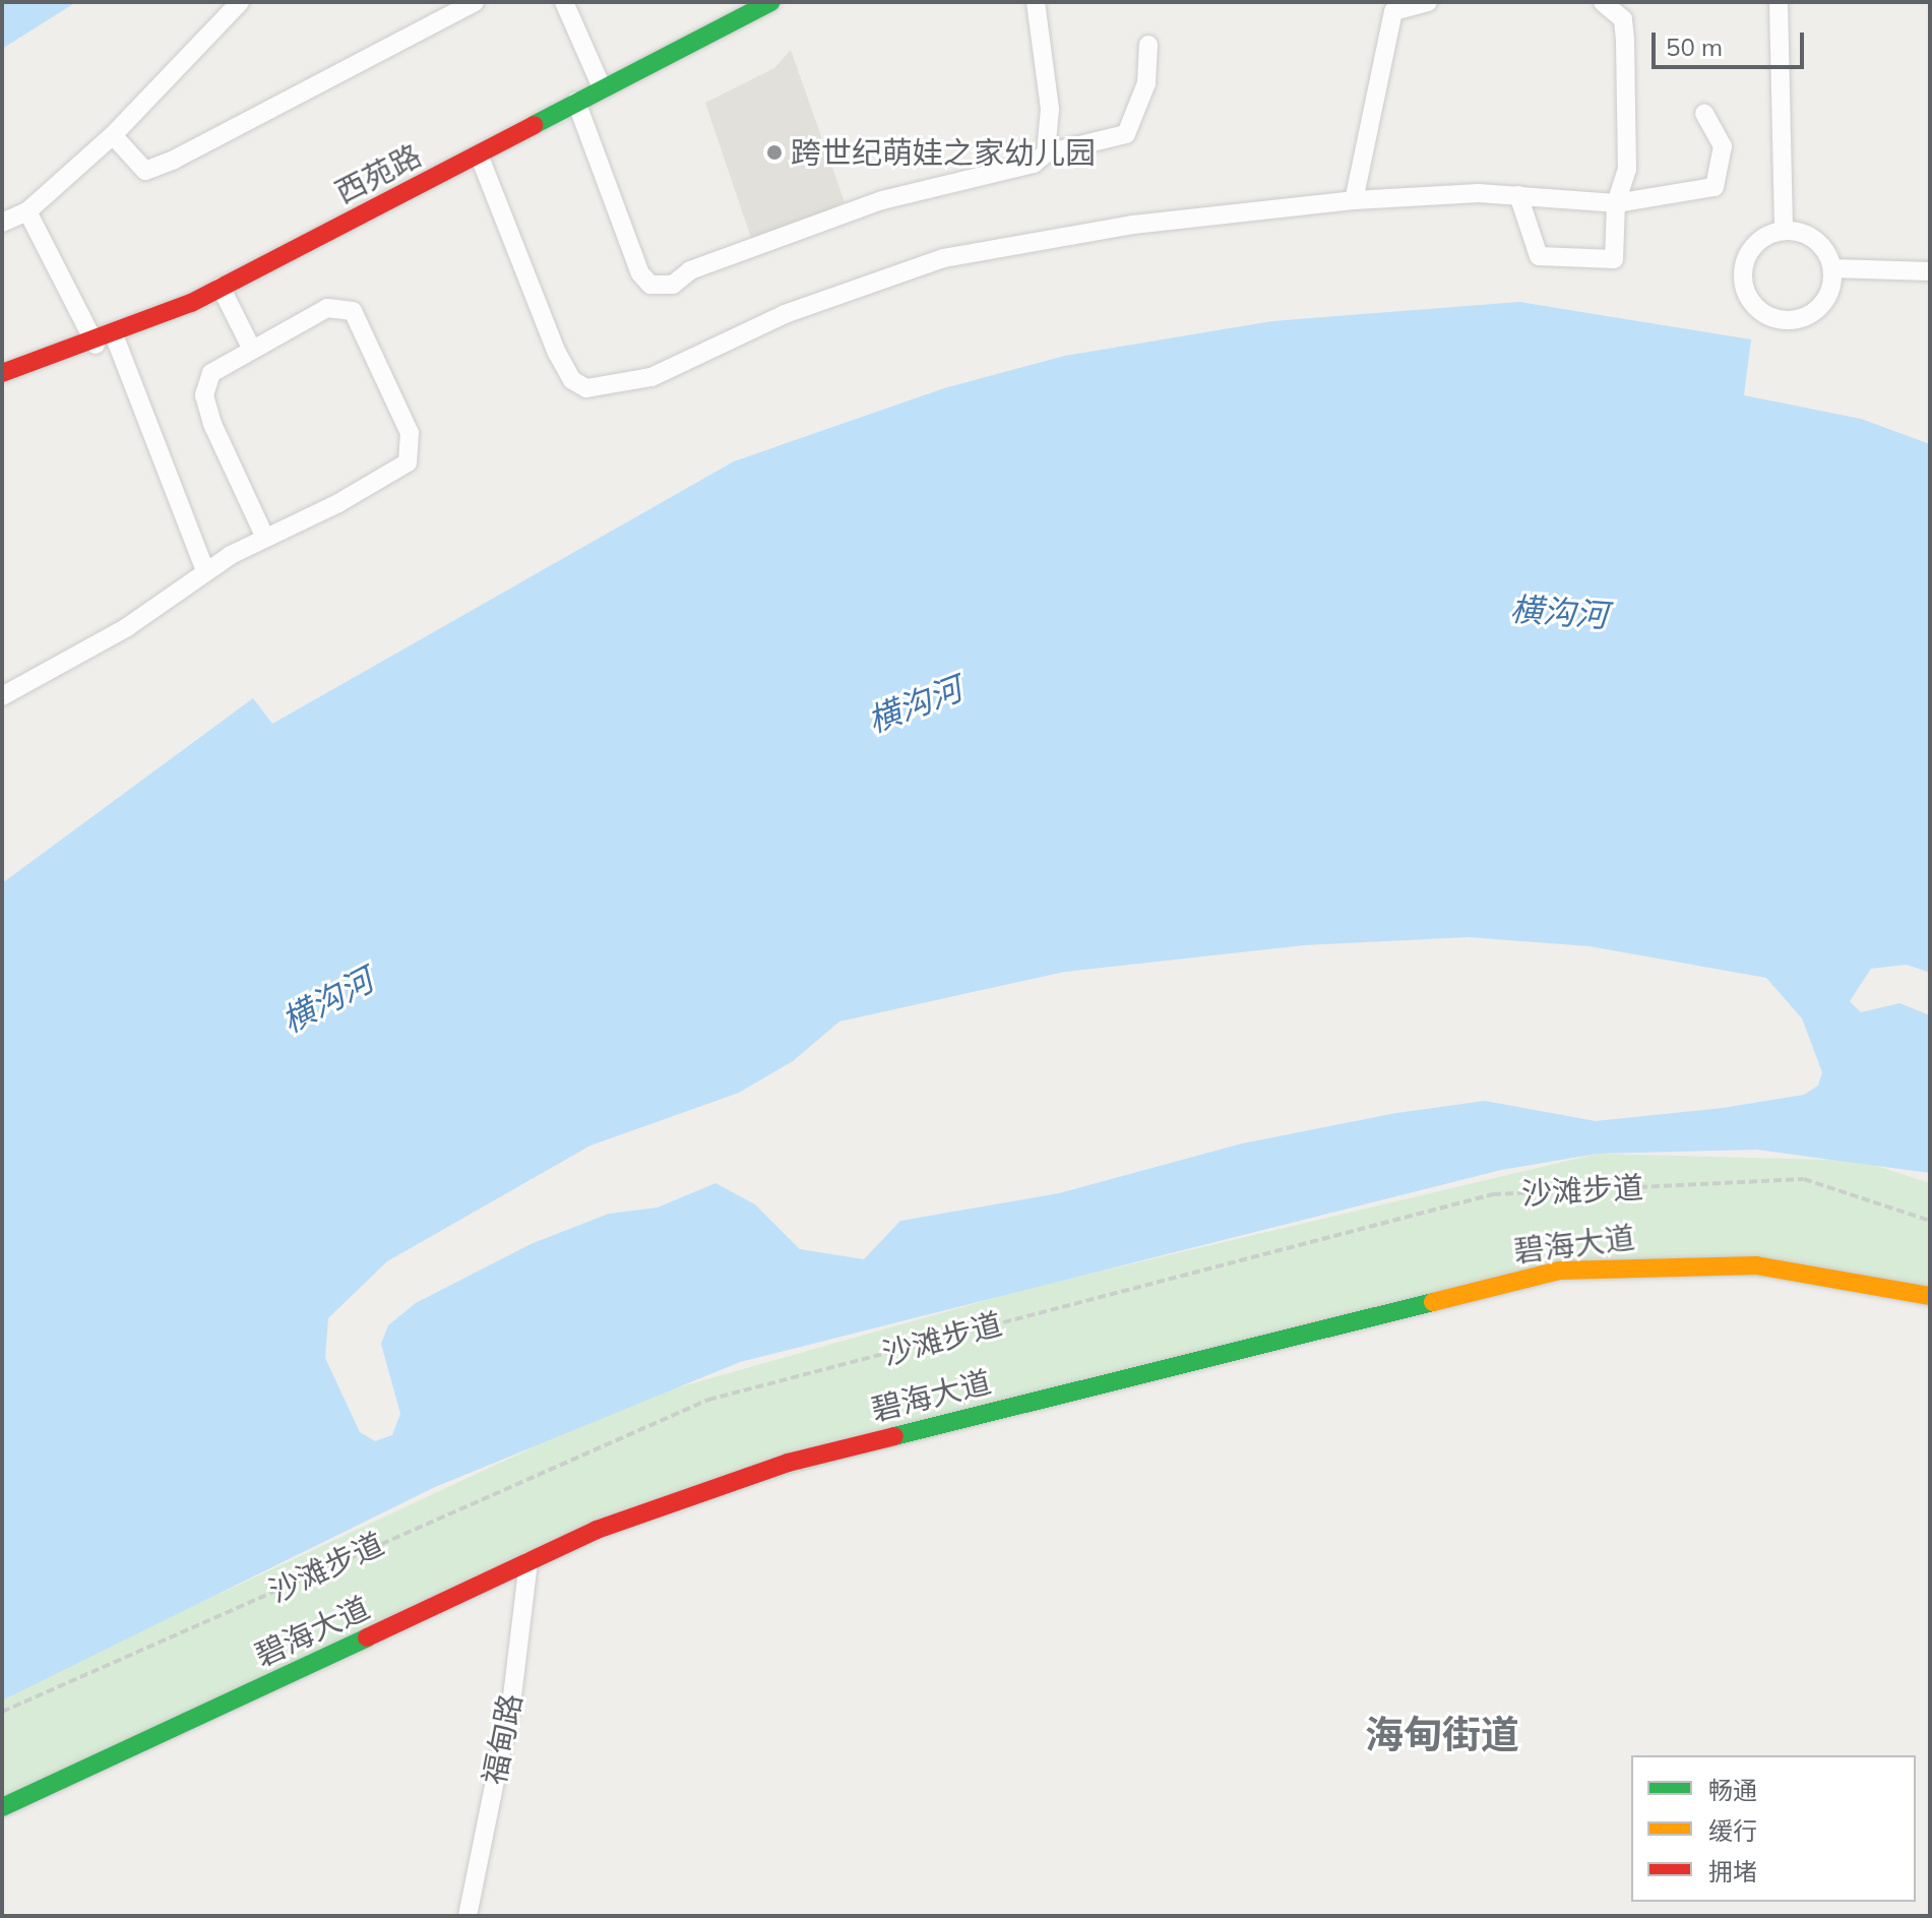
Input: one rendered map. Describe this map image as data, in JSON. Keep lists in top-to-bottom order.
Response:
{
  "streets": {
    "main road": ["西苑路", "碧海大道"],
    "street": ["福甸路"],
    "path": ["沙滩步道"]
  },
  "crossings": [
    ["碧海大道", "福甸路"]
  ],
  "districts": ["海甸街道"],
  "water": ["横沟河"],
  "places": ["跨世纪萌娃之家幼儿园"],
  "legend": ["畅通", "缓行", "拥堵"],
  "scale_bar": "50 m"
}
